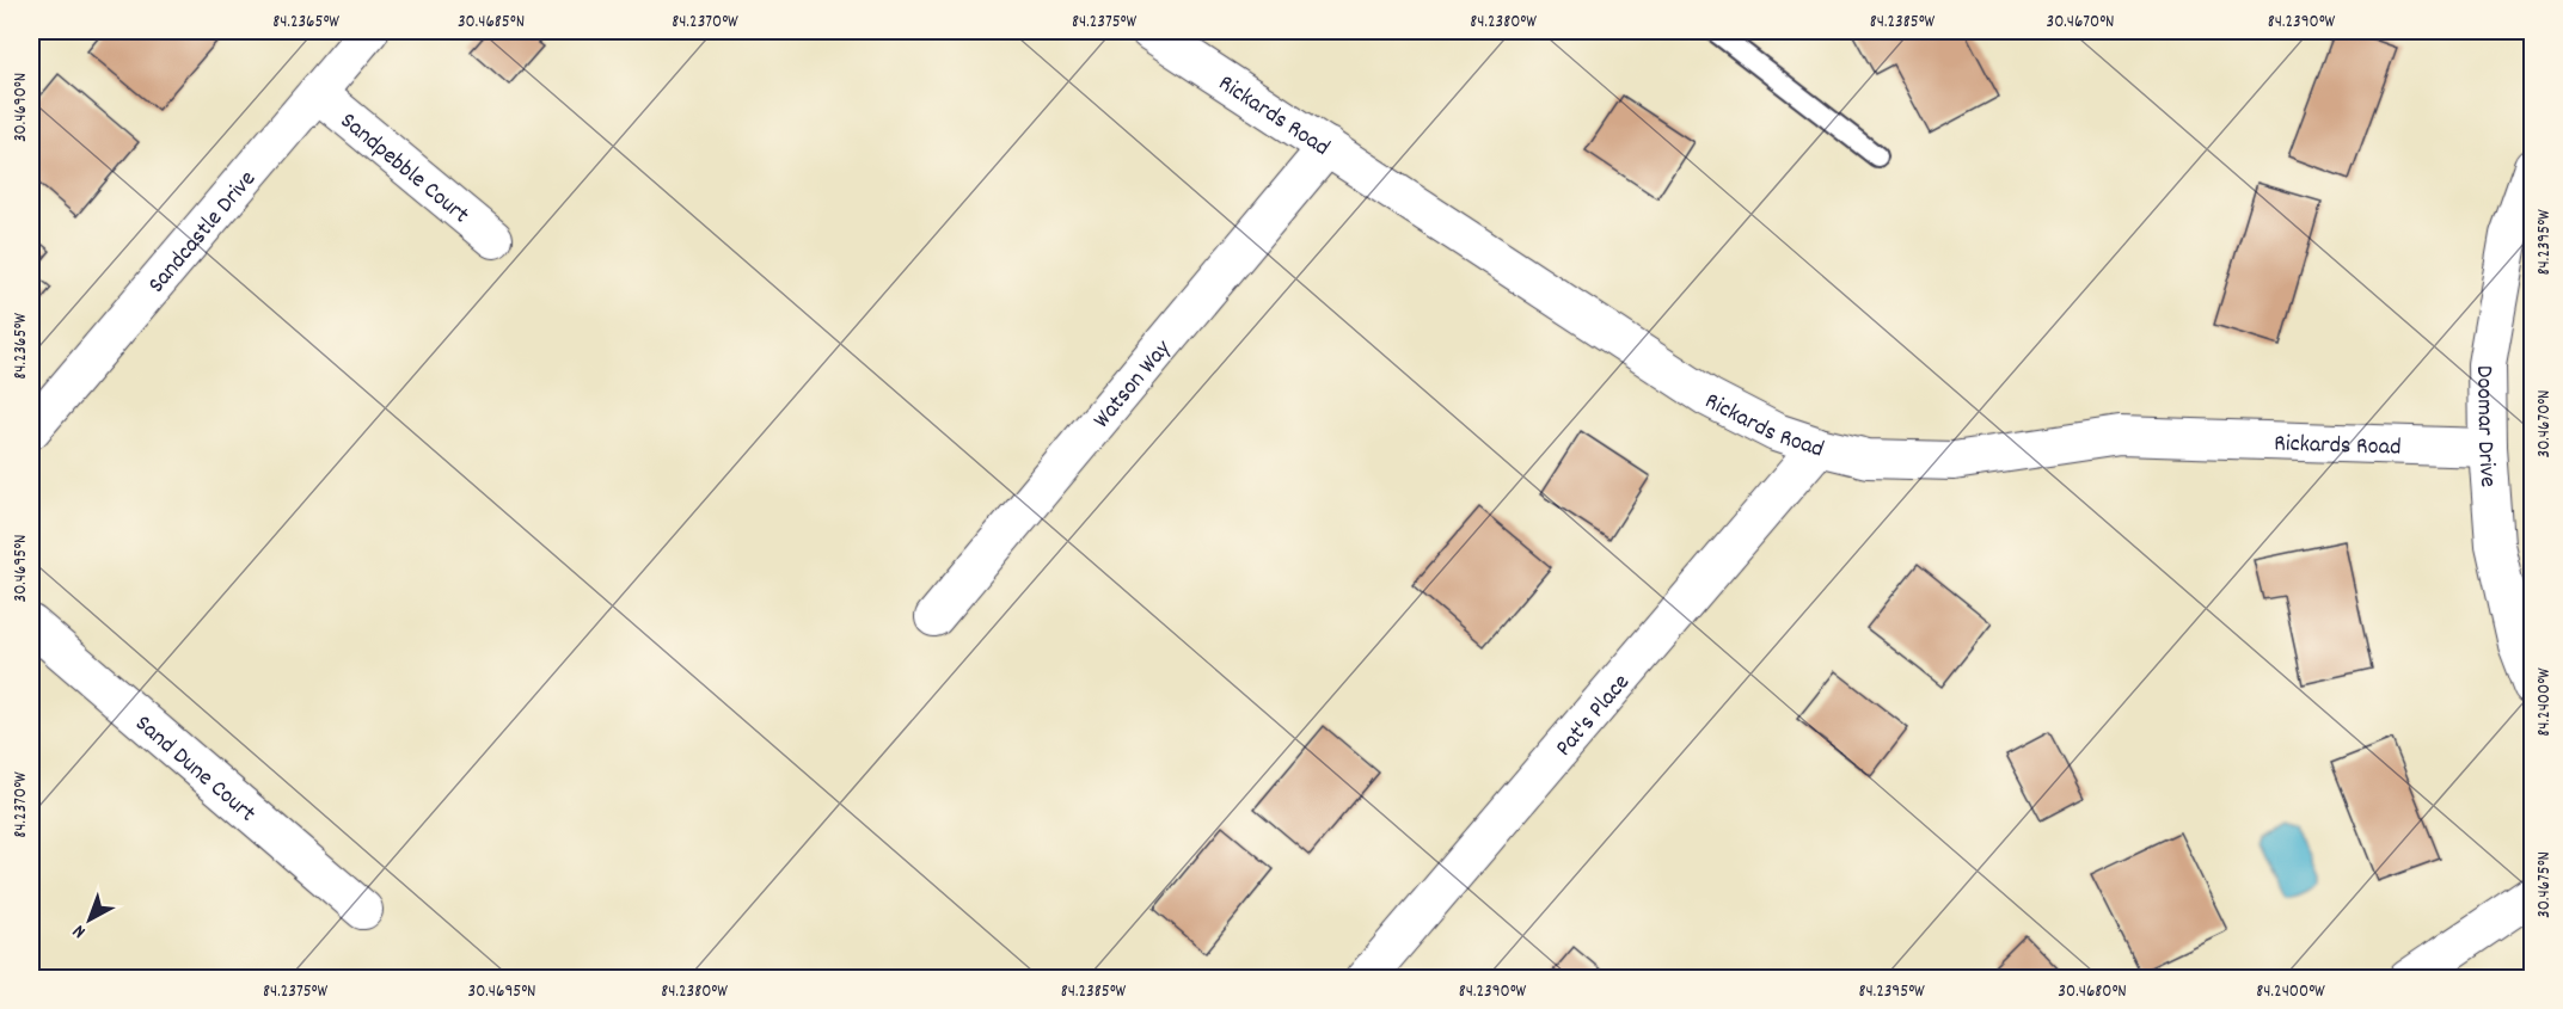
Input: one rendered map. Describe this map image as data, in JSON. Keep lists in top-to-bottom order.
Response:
{
  "streets": {
    "street": [
      "Rickards Road",
      "Sandpebble Court",
      "Sandcastle Drive",
      "Watson Way",
      "Doomar Drive",
      "Pat's Place",
      "Sand Dune Court"
    ]
  },
  "crossings": [
    ["Rickards Road", "Watson Way"],
    ["Rickards Road", "Doomar Drive"],
    ["Rickards Road", "Pat's Place"],
    ["Sandpebble Court", "Sandcastle Drive"]
  ],
  "north": "bottom left",
  "coordinates": [
    "84.2365°W",
    "30.4685°N",
    "84.2370°W",
    "84.2375°W",
    "84.2380°W",
    "84.2385°W",
    "30.4670°N",
    "84.2390°W",
    "30.4690°N",
    "84.2395°W",
    "30.4695°N",
    "84.2400°W",
    "30.4675°N",
    "30.4680°N"
  ]
}
